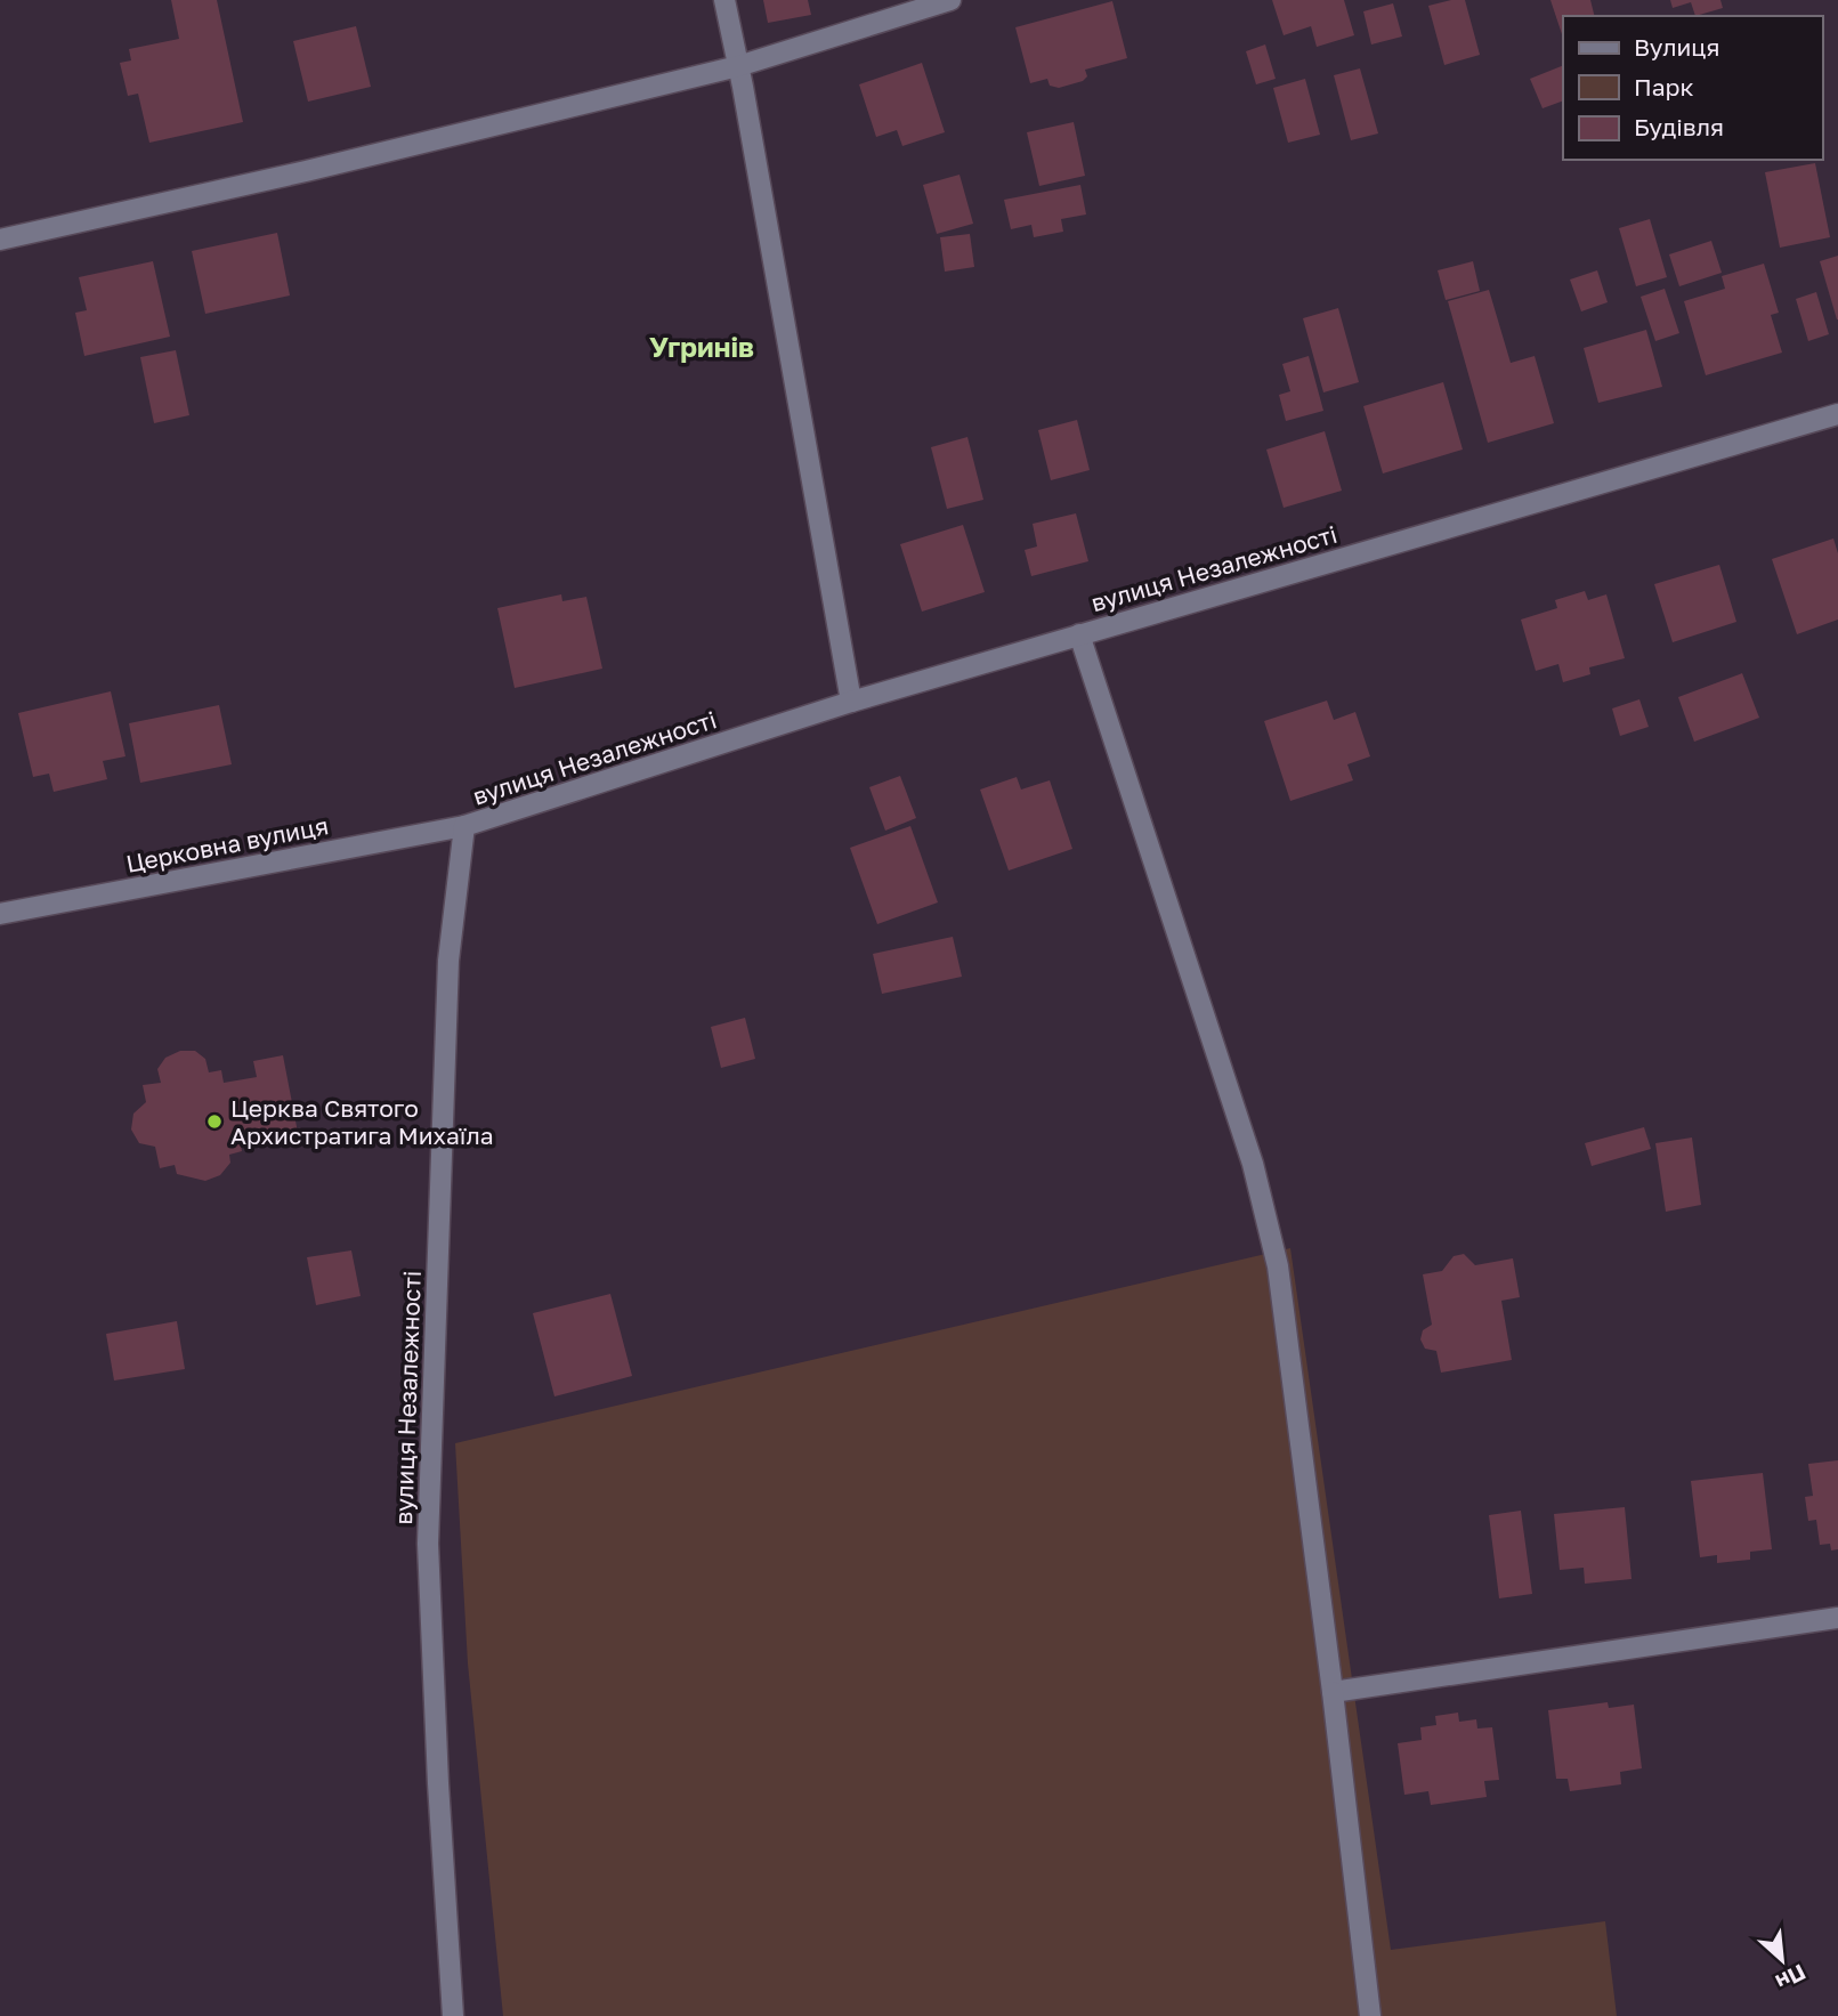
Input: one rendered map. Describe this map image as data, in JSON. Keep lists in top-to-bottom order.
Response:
{
  "streets": {
    "street": ["вулиця Незалежності", "Церковна вулиця"]
  },
  "crossings": [
    ["вулиця Незалежності", "Церковна вулиця"]
  ],
  "districts": ["Угринів"],
  "places": ["Церква Святого Архистратига Михаїла"],
  "legend": ["Вулиця", "Парк", "Будівля"],
  "north": "bottom right"
}
